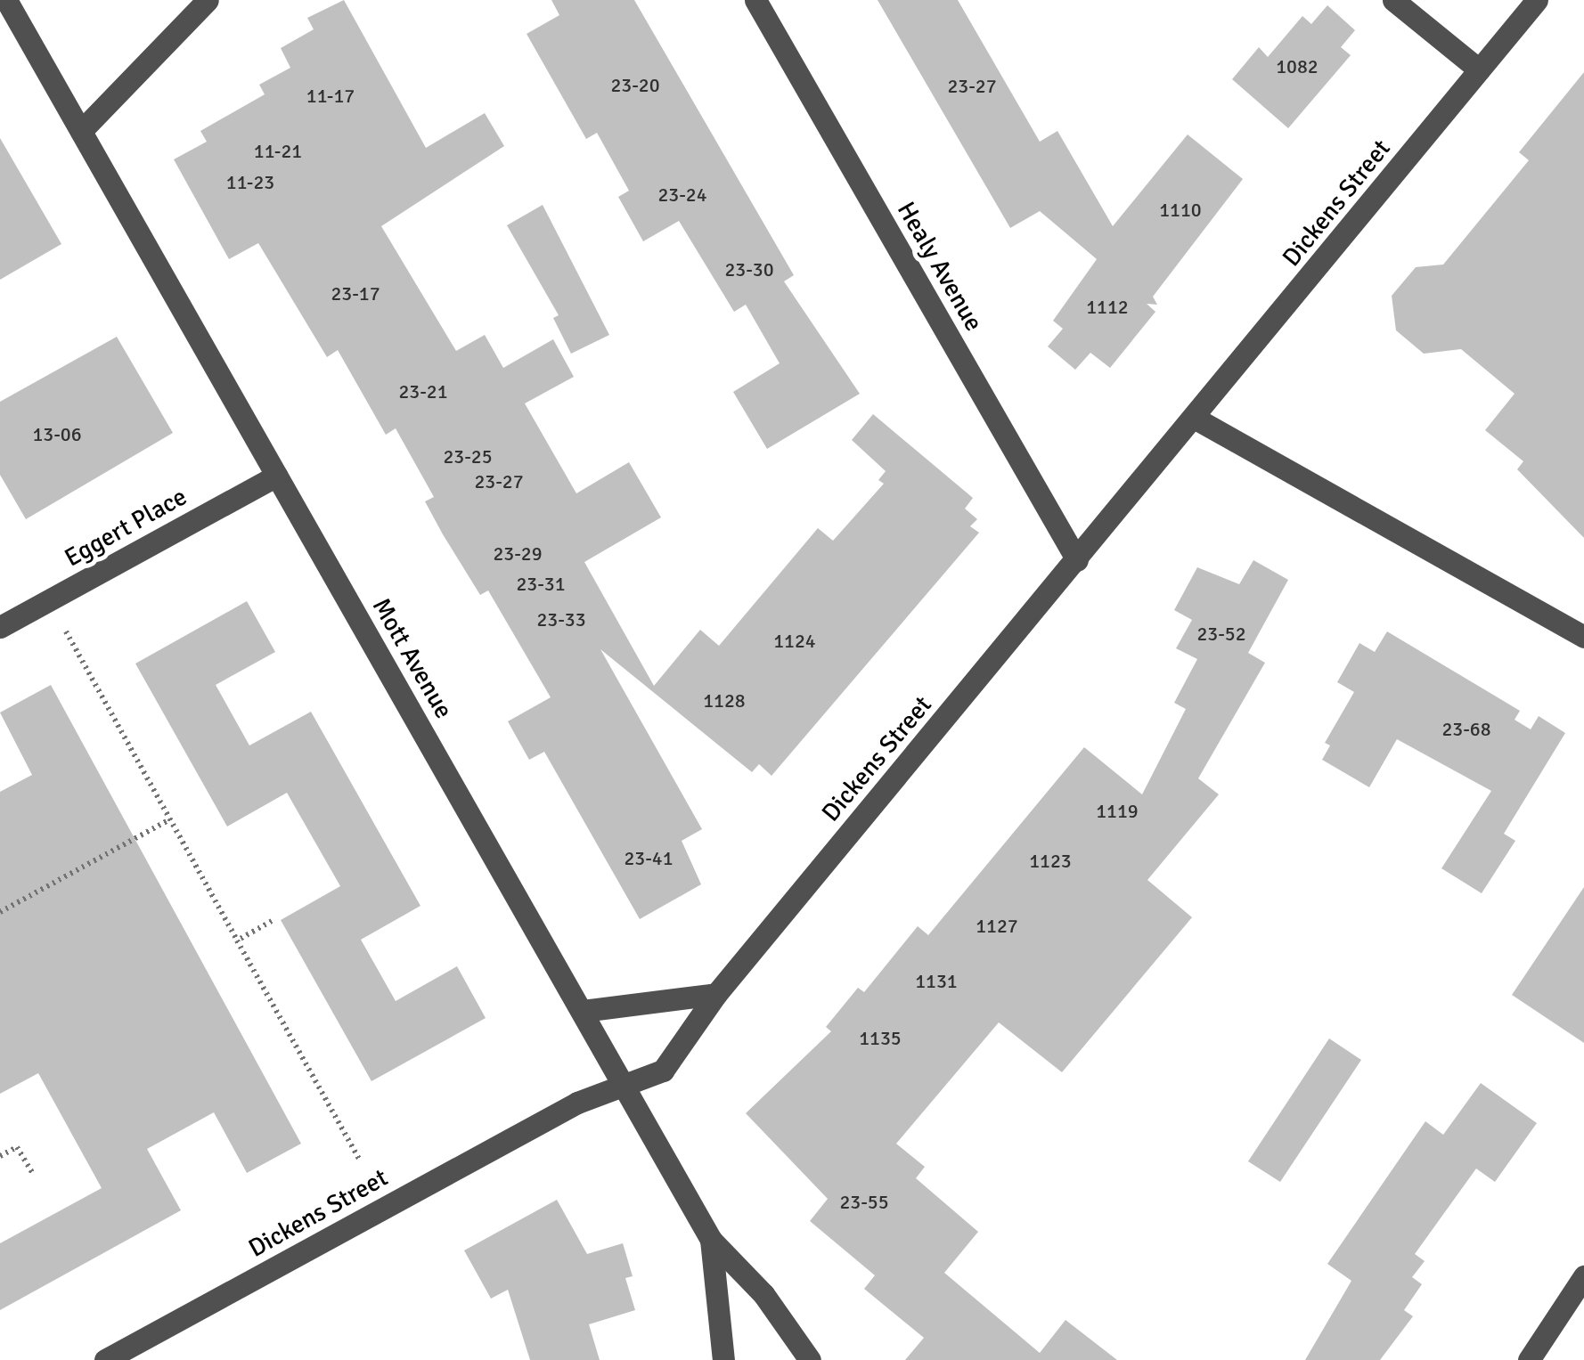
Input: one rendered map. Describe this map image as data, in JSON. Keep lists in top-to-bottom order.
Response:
{
  "streets": {
    "street": [
      "Dickens Street",
      "Healy Avenue",
      "Eggert Place",
      "Mott Avenue"
    ]
  },
  "crossings": [
    ["Dickens Street", "Healy Avenue"],
    ["Dickens Street", "Mott Avenue"],
    ["Eggert Place", "Mott Avenue"]
  ],
  "house_numbers": [
    "1082",
    "23-20",
    "23-27",
    "11-17",
    "11-21",
    "11-23",
    "23-24",
    "1110",
    "23-30",
    "23-17",
    "1112",
    "23-21",
    "13-06",
    "23-25",
    "23-27",
    "23-29",
    "23-31",
    "23-33",
    "23-52",
    "1124",
    "1128",
    "23-68",
    "1119",
    "23-41",
    "1123",
    "1127",
    "1131",
    "1135",
    "23-55"
  ]
}
